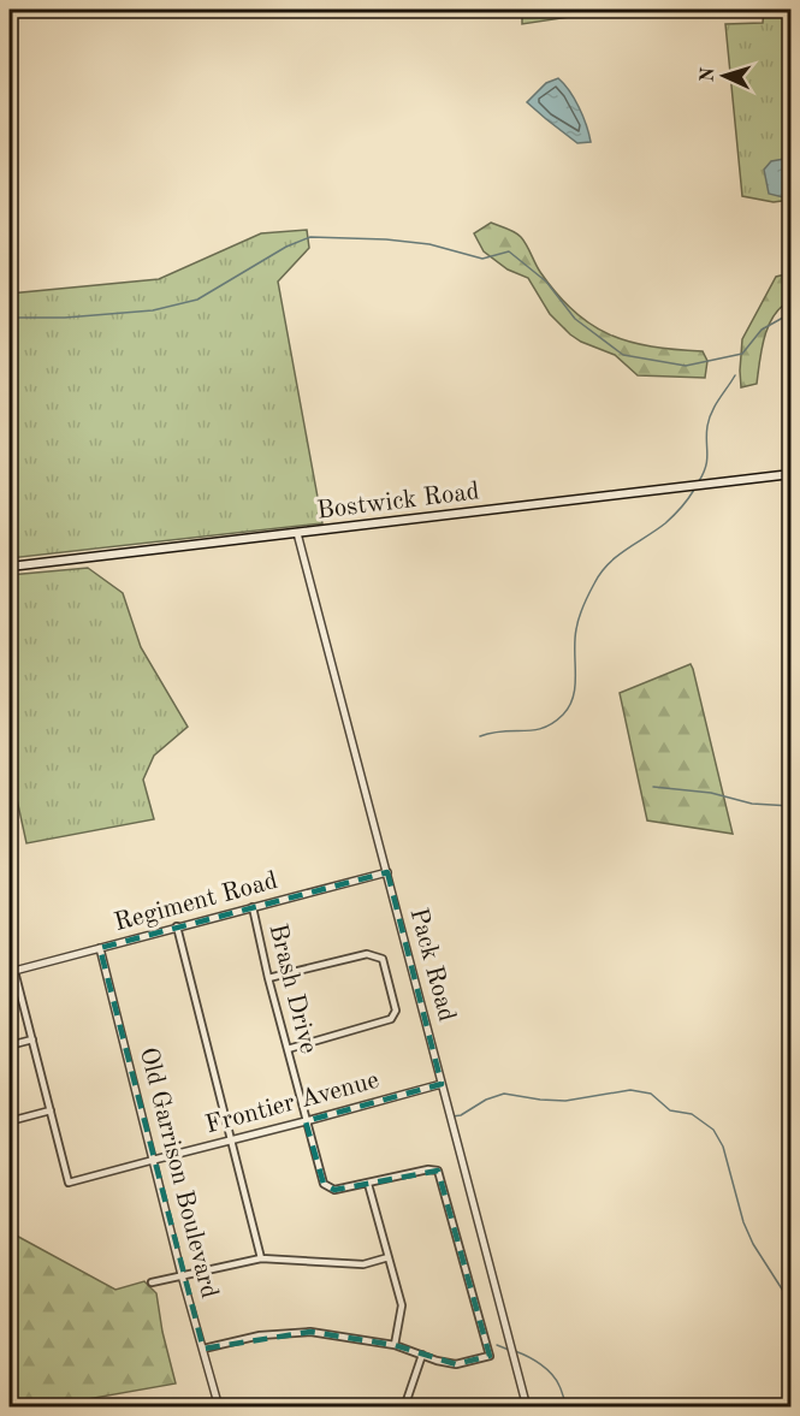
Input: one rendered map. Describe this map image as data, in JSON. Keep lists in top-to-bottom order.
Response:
{
  "streets": {
    "main road": ["Bostwick Road"],
    "street": [
      "Regiment Road",
      "Pack Road",
      "Brash Drive",
      "Frontier Avenue",
      "Old Garrison Boulevard"
    ]
  },
  "crossings": [
    ["Bostwick Road", "Pack Road"],
    ["Regiment Road", "Pack Road"],
    ["Regiment Road", "Brash Drive"],
    ["Regiment Road", "Old Garrison Boulevard"],
    ["Pack Road", "Frontier Avenue"],
    ["Brash Drive", "Frontier Avenue"],
    ["Frontier Avenue", "Old Garrison Boulevard"]
  ],
  "north": "left"
}
